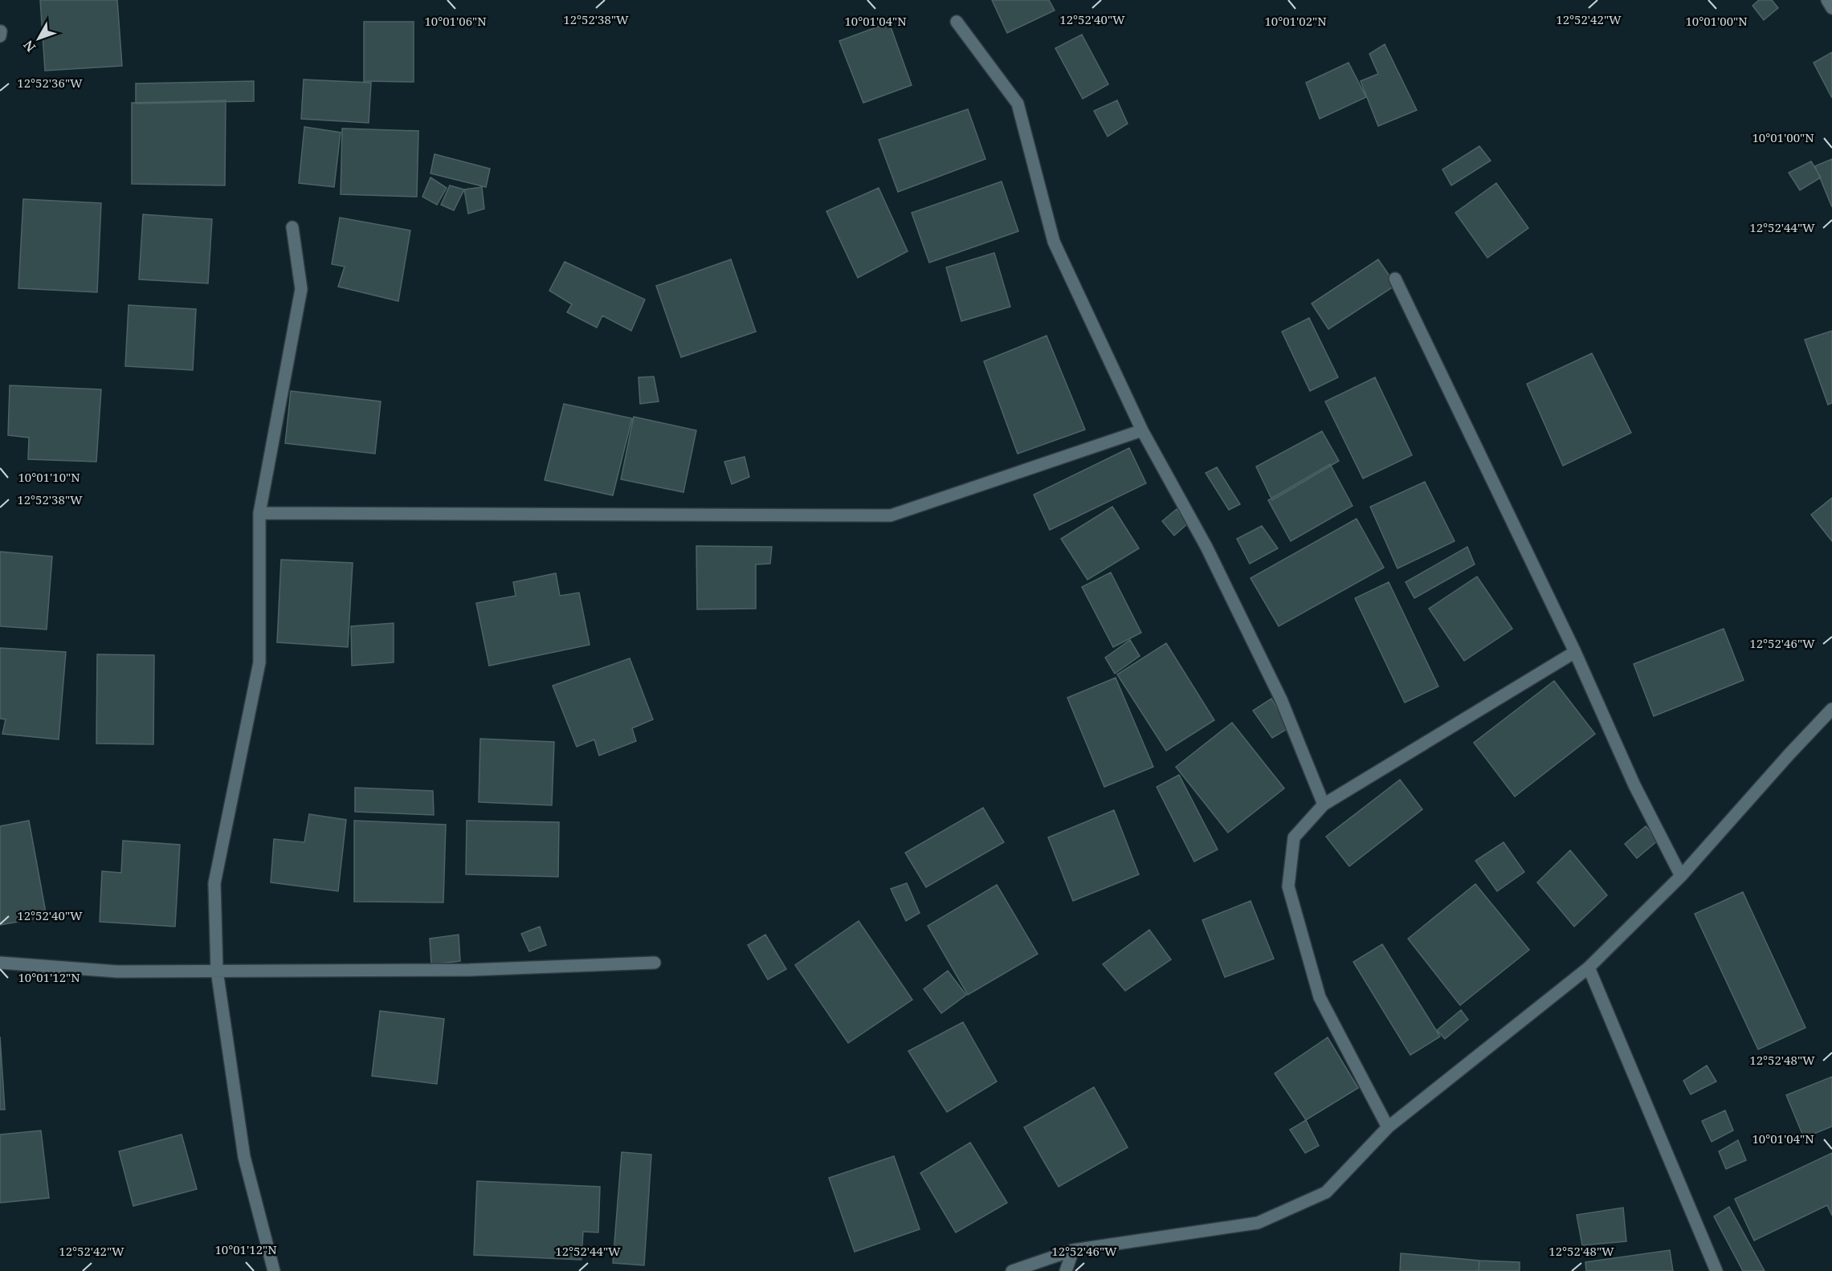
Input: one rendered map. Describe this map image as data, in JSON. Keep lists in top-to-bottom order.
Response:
{
  "north": "bottom left",
  "coordinates": [
    "12°52'38\"W",
    "12°52'40\"W",
    "12°52'42\"W",
    "10°01'02\"N",
    "10°01'06\"N",
    "10°01'04\"N",
    "10°01'00\"N",
    "12°52'36\"W",
    "12°52'44\"W",
    "10°01'10\"N",
    "12°52'46\"W",
    "10°01'12\"N",
    "12°52'48\"W"
  ]
}
